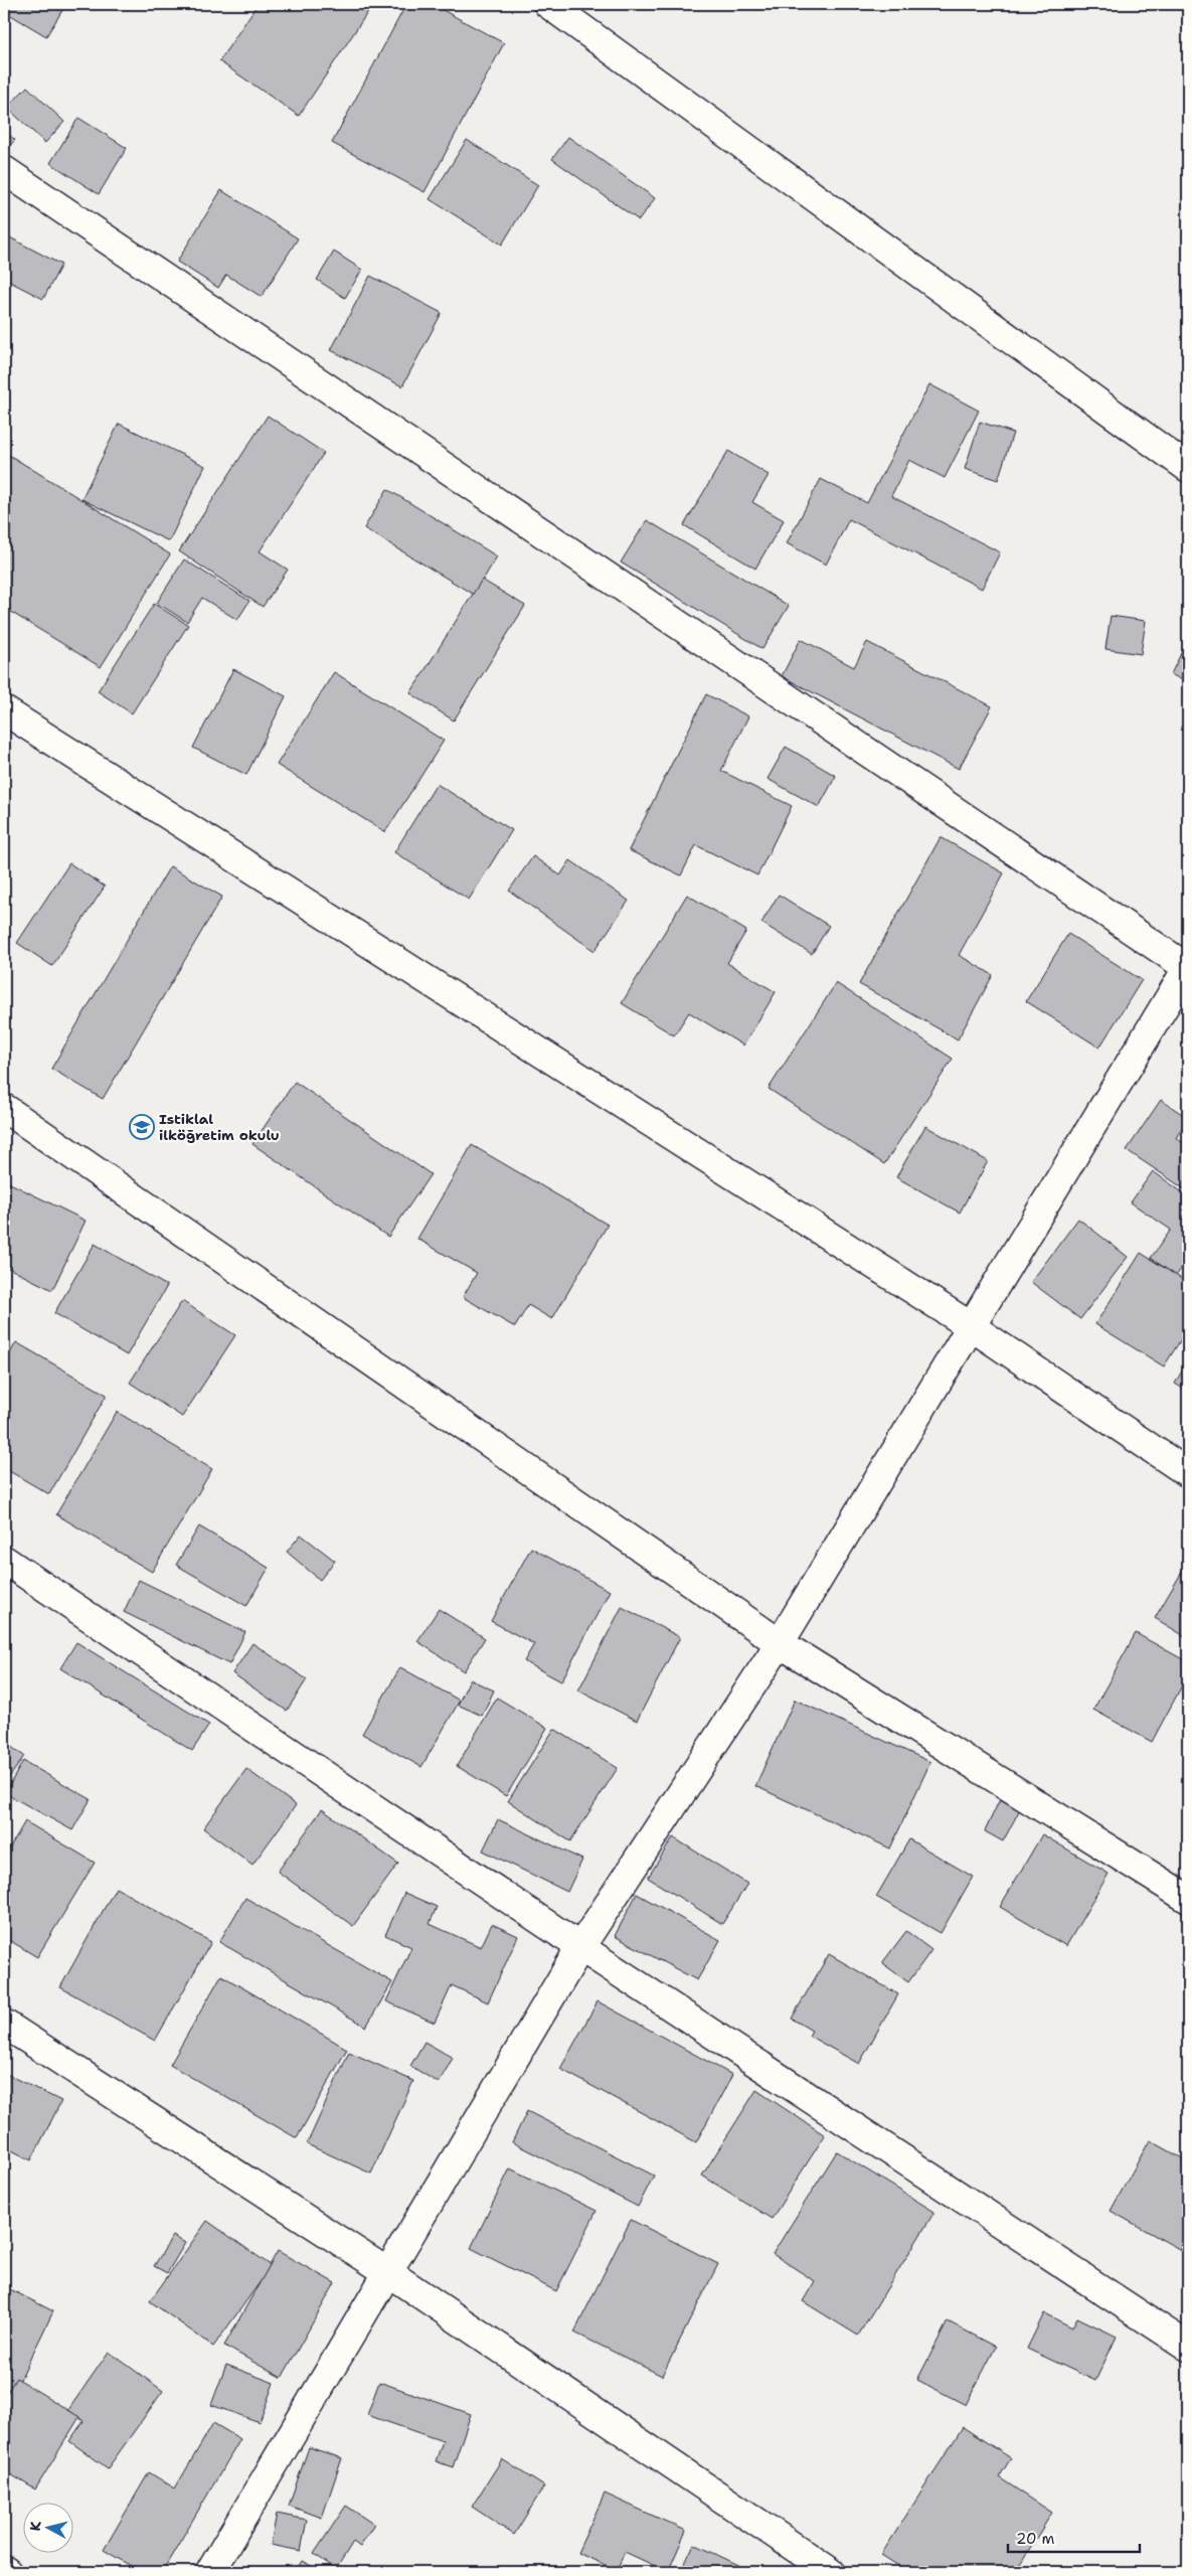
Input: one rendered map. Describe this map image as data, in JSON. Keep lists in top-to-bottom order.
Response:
{
  "places": {
    "school or university": ["Istiklal ilköğretim okulu"]
  },
  "scale_bar": "20 m",
  "north": "left"
}
